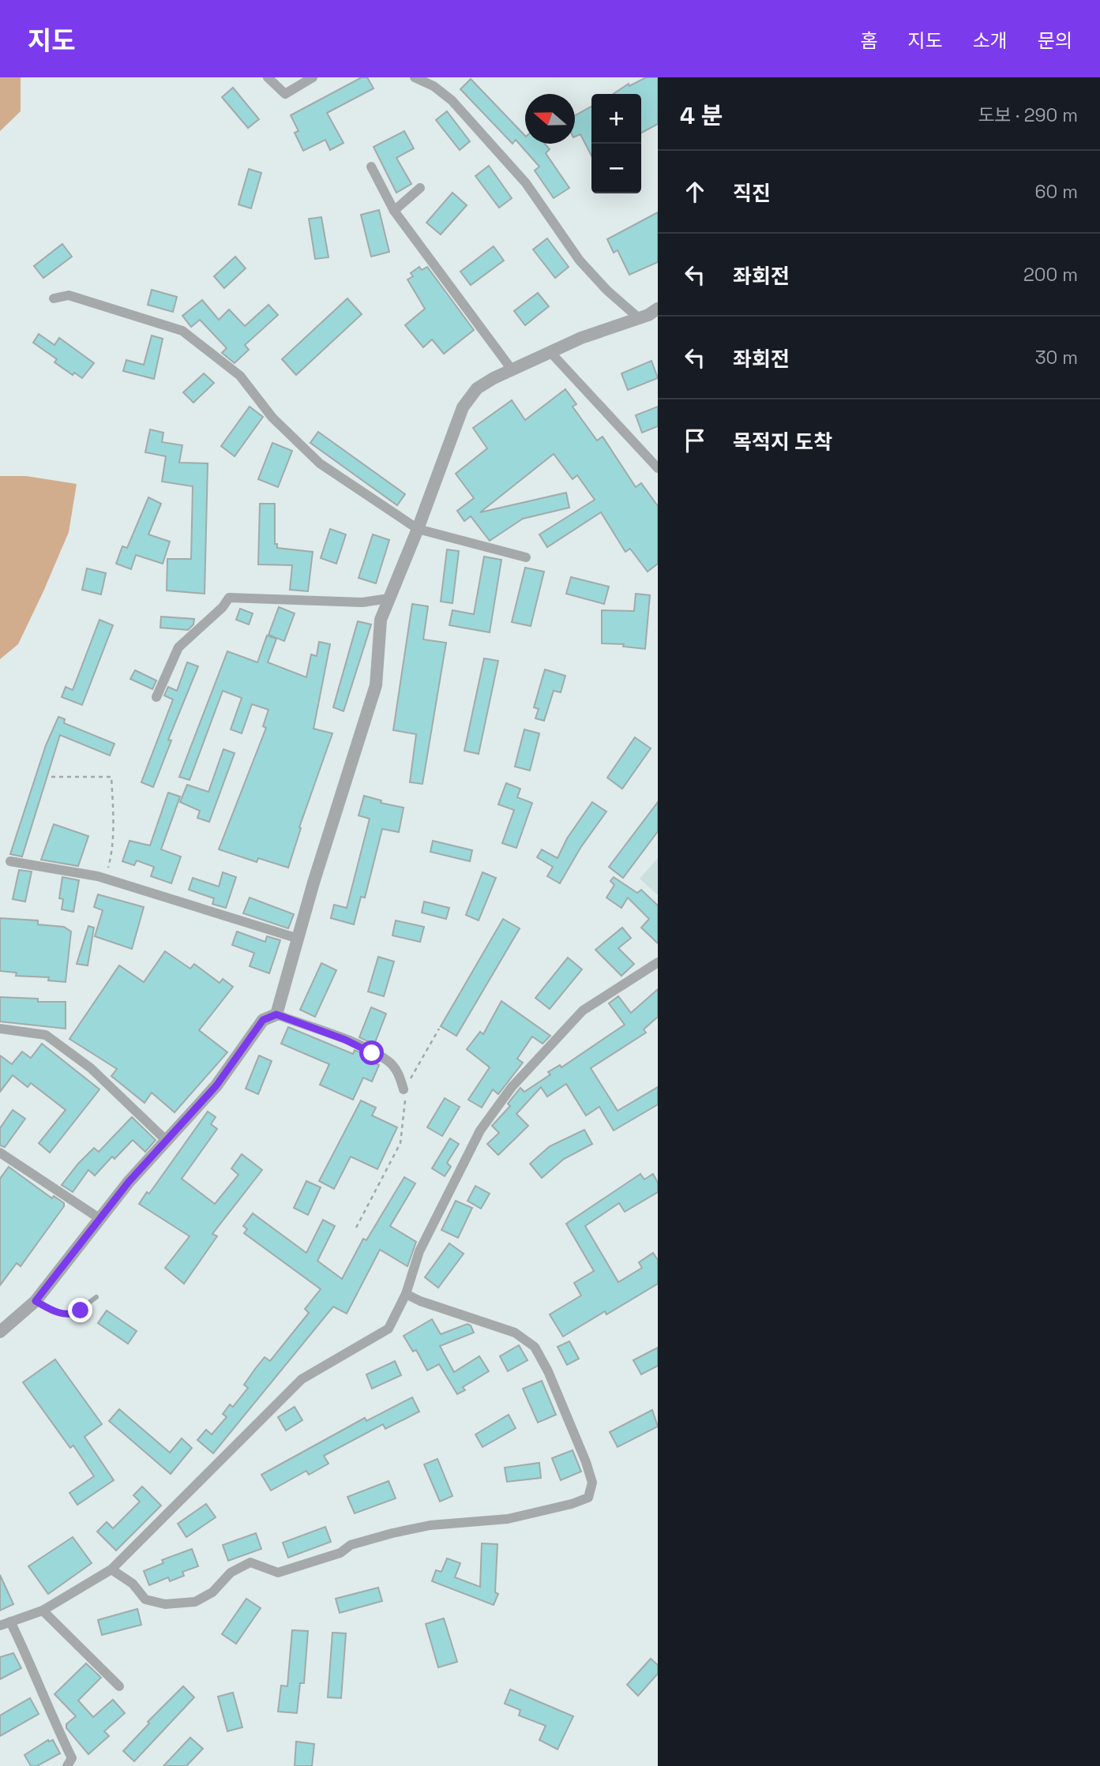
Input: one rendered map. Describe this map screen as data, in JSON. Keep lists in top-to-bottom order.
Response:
{
  "north": "left",
  "page": {
    "header": "지도",
    "nav": [
      "홈",
      "지도",
      "소개",
      "문의"
    ],
    "heading": ["4 분", "도보 · 290 m"],
    "map_buttons": ["+", "−"],
    "list": [
      ["직진", "60 m"],
      ["좌회전", "200 m"],
      ["좌회전", "30 m"],
      "목적지 도착"
    ]
  }
}
